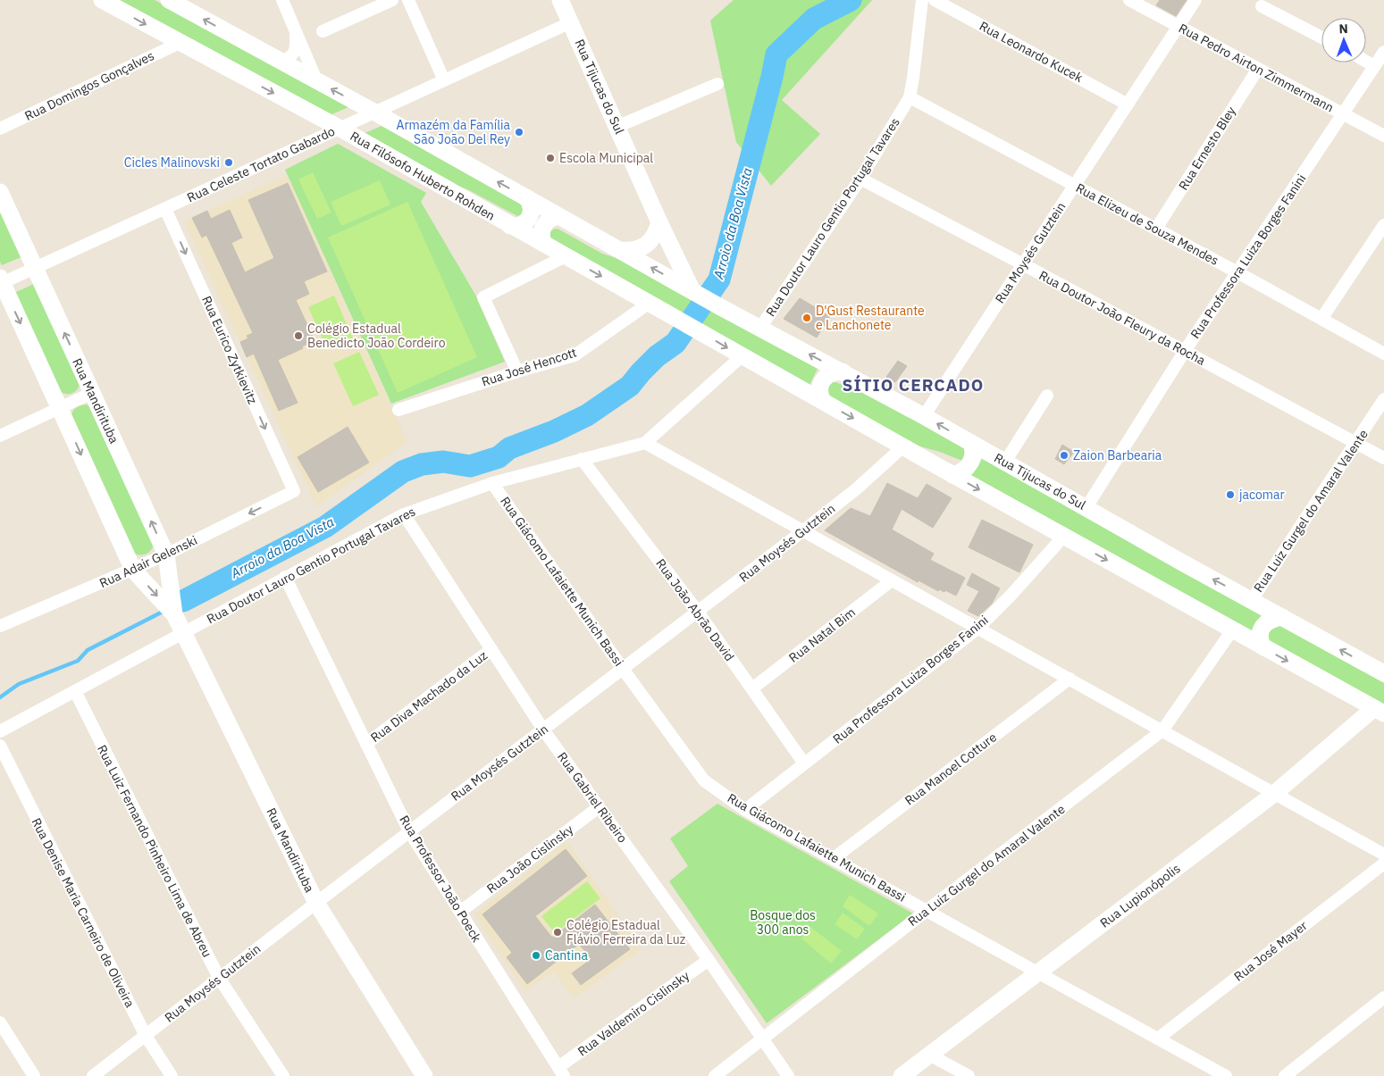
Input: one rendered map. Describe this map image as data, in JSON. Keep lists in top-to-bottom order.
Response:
{
  "streets": {
    "main road": [
      "Rua Tijucas do Sul",
      "Rua Filósofo Huberto Rohden",
      "Rua Mandirituba",
      "Rua Lupionópolis"
    ],
    "street": [
      "Rua Leonardo Kucek",
      "Rua Pedro Airton Zimmermann",
      "Rua Domingos Gonçalves",
      "Rua Ernesto Bley",
      "Rua Celeste Tortato Gabardo",
      "Rua Doutor Lauro Gentio Portugal Tavares",
      "Rua Elizeu de Souza Mendes",
      "Rua Moysés Gutztein",
      "Rua Professora Luiza Borges Fanini",
      "Rua Doutor João Fleury da Rocha",
      "Rua Eurico Zytkievitz",
      "Rua José Hencott",
      "Rua Luiz Gurgel do Amaral Valente",
      "Rua Adair Gelenski",
      "Rua Giácomo Lafaiette Munich Bassi",
      "Rua João Abrão David",
      "Rua Natal Bim",
      "Rua Diva Machado da Luz",
      "Rua Manoel Cotture",
      "Rua Gabriel Ribeiro",
      "Rua Luiz Fernando Pinheiro Lima de Abreu",
      "Rua João Cislinsky",
      "Rua Professor João Poeck",
      "Rua Denise Maria Carneiro de Oliveira",
      "Rua José Mayer",
      "Rua Valdemiro Cislinsky"
    ]
  },
  "crossings": [
    ["Rua Leonardo Kucek", "Rua Moysés Gutztein"],
    ["Rua Pedro Airton Zimmermann", "Rua Ernesto Bley"],
    ["Rua Pedro Airton Zimmermann", "Rua Moysés Gutztein"],
    ["Rua Pedro Airton Zimmermann", "Rua Professora Luiza Borges Fanini"],
    ["Rua Domingos Gonçalves", "Rua Filósofo Huberto Rohden"],
    ["Rua Tijucas do Sul", "Rua Celeste Tortato Gabardo"],
    ["Rua Tijucas do Sul", "Rua Doutor Lauro Gentio Portugal Tavares"],
    ["Rua Tijucas do Sul", "Rua Moysés Gutztein"],
    ["Rua Tijucas do Sul", "Rua Professora Luiza Borges Fanini"],
    ["Rua Tijucas do Sul", "Rua Luiz Gurgel do Amaral Valente"],
    ["Rua Ernesto Bley", "Rua Elizeu de Souza Mendes"],
    ["Rua Celeste Tortato Gabardo", "Rua Filósofo Huberto Rohden"],
    ["Rua Celeste Tortato Gabardo", "Rua Eurico Zytkievitz"],
    ["Rua Celeste Tortato Gabardo", "Rua Mandirituba"],
    ["Rua Filósofo Huberto Rohden", "Rua Doutor Lauro Gentio Portugal Tavares"],
    ["Rua Filósofo Huberto Rohden", "Rua José Hencott"],
    ["Rua Doutor Lauro Gentio Portugal Tavares", "Rua Elizeu de Souza Mendes"],
    ["Rua Doutor Lauro Gentio Portugal Tavares", "Rua Doutor João Fleury da Rocha"],
    ["Rua Doutor Lauro Gentio Portugal Tavares", "Rua Mandirituba"],
    ["Rua Doutor Lauro Gentio Portugal Tavares", "Rua Giácomo Lafaiette Munich Bassi"],
    ["Rua Doutor Lauro Gentio Portugal Tavares", "Rua João Abrão David"],
    ["Rua Doutor Lauro Gentio Portugal Tavares", "Rua Gabriel Ribeiro"],
    ["Rua Doutor Lauro Gentio Portugal Tavares", "Rua Luiz Fernando Pinheiro Lima de Abreu"],
    ["Rua Doutor Lauro Gentio Portugal Tavares", "Rua Professor João Poeck"],
    ["Rua Elizeu de Souza Mendes", "Rua Moysés Gutztein"],
    ["Rua Elizeu de Souza Mendes", "Rua Professora Luiza Borges Fanini"],
    ["Rua Moysés Gutztein", "Rua Doutor João Fleury da Rocha"],
    ["Rua Moysés Gutztein", "Rua Mandirituba"],
    ["Rua Moysés Gutztein", "Rua Giácomo Lafaiette Munich Bassi"],
    ["Rua Moysés Gutztein", "Rua João Abrão David"],
    ["Rua Moysés Gutztein", "Rua Gabriel Ribeiro"],
    ["Rua Moysés Gutztein", "Rua Luiz Fernando Pinheiro Lima de Abreu"],
    ["Rua Moysés Gutztein", "Rua Professor João Poeck"],
    ["Rua Moysés Gutztein", "Rua Denise Maria Carneiro de Oliveira"],
    ["Rua Professora Luiza Borges Fanini", "Rua Doutor João Fleury da Rocha"],
    ["Rua Professora Luiza Borges Fanini", "Rua Giácomo Lafaiette Munich Bassi"],
    ["Rua Professora Luiza Borges Fanini", "Rua João Abrão David"],
    ["Rua Doutor João Fleury da Rocha", "Rua Luiz Gurgel do Amaral Valente"],
    ["Rua Eurico Zytkievitz", "Rua Adair Gelenski"],
    ["Rua Mandirituba", "Rua Adair Gelenski"],
    ["Rua Luiz Gurgel do Amaral Valente", "Rua Giácomo Lafaiette Munich Bassi"],
    ["Rua Luiz Gurgel do Amaral Valente", "Rua Gabriel Ribeiro"],
    ["Rua Giácomo Lafaiette Munich Bassi", "Rua Manoel Cotture"],
    ["Rua Giácomo Lafaiette Munich Bassi", "Rua Lupionópolis"],
    ["Rua Giácomo Lafaiette Munich Bassi", "Rua José Mayer"],
    ["Rua João Abrão David", "Rua Natal Bim"],
    ["Rua Diva Machado da Luz", "Rua Gabriel Ribeiro"],
    ["Rua Diva Machado da Luz", "Rua Professor João Poeck"],
    ["Rua Gabriel Ribeiro", "Rua João Cislinsky"],
    ["Rua Gabriel Ribeiro", "Rua Valdemiro Cislinsky"],
    ["Rua João Cislinsky", "Rua Professor João Poeck"],
    ["Rua Professor João Poeck", "Rua Valdemiro Cislinsky"]
  ],
  "one_way": ["Rua Eurico Zytkievitz", "Rua Adair Gelenski"],
  "districts": ["SÍTIO CERCADO"],
  "water": ["Arroio da Boa Vista"],
  "parks": ["Bosque dos 300 anos"],
  "places": [
    "Armazém da Família São João Del Rey",
    "Escola Municipal",
    "Cicles Malinovski",
    "D'Gust Restaurante e Lanchonete",
    "Colégio Estadual Benedicto João Cordeiro",
    "Zaion Barbearia",
    "jacomar",
    "Colégio Estadual Flávio Ferreira da Luz",
    "Cantina"
  ],
  "north": "top"
}
